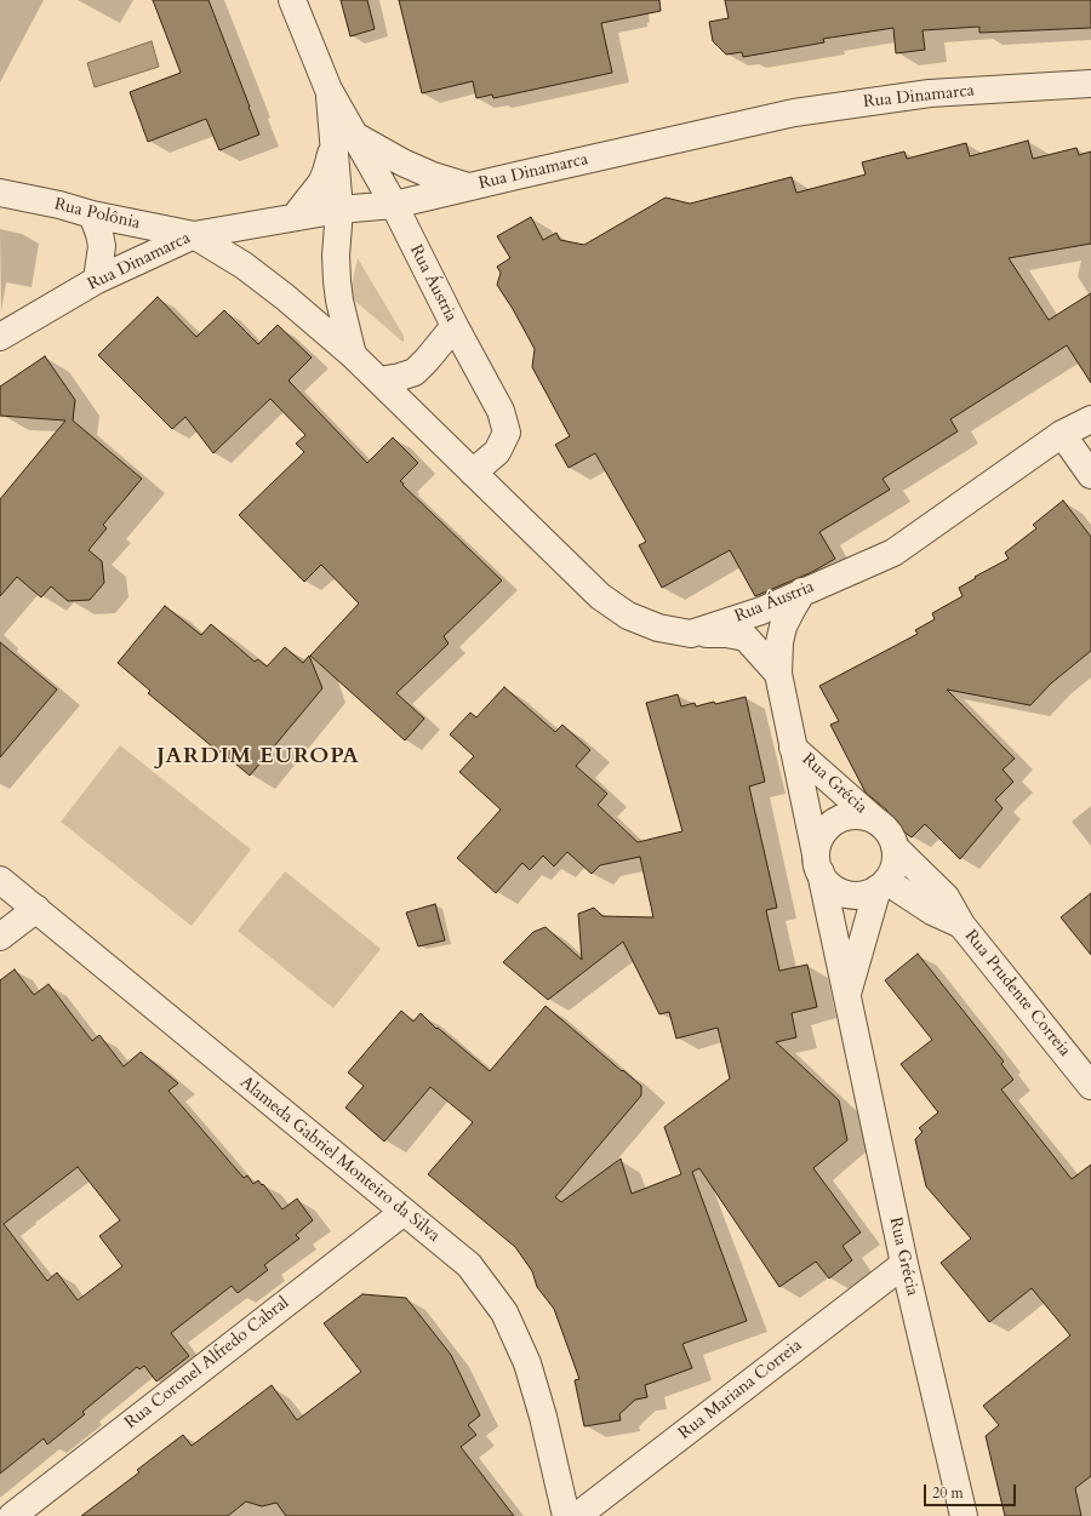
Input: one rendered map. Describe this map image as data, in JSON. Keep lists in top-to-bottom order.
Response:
{
  "streets": {
    "street": [
      "Rua Dinamarca",
      "Rua Polônia",
      "Rua Áustria",
      "Rua Grécia",
      "Rua Prudente Correia",
      "Alameda Gabriel Monteiro da Silva",
      "Rua Coronel Alfredo Cabral",
      "Rua Mariana Correia"
    ]
  },
  "crossings": [
    ["Rua Dinamarca", "Rua Polônia"],
    ["Rua Dinamarca", "Rua Áustria"],
    ["Rua Polônia", "Rua Áustria"],
    ["Rua Áustria", "Rua Grécia"],
    ["Rua Grécia", "Rua Prudente Correia"],
    ["Rua Grécia", "Rua Mariana Correia"],
    ["Alameda Gabriel Monteiro da Silva", "Rua Coronel Alfredo Cabral"]
  ],
  "districts": ["JARDIM EUROPA"],
  "scale_bar": "20 m"
}
